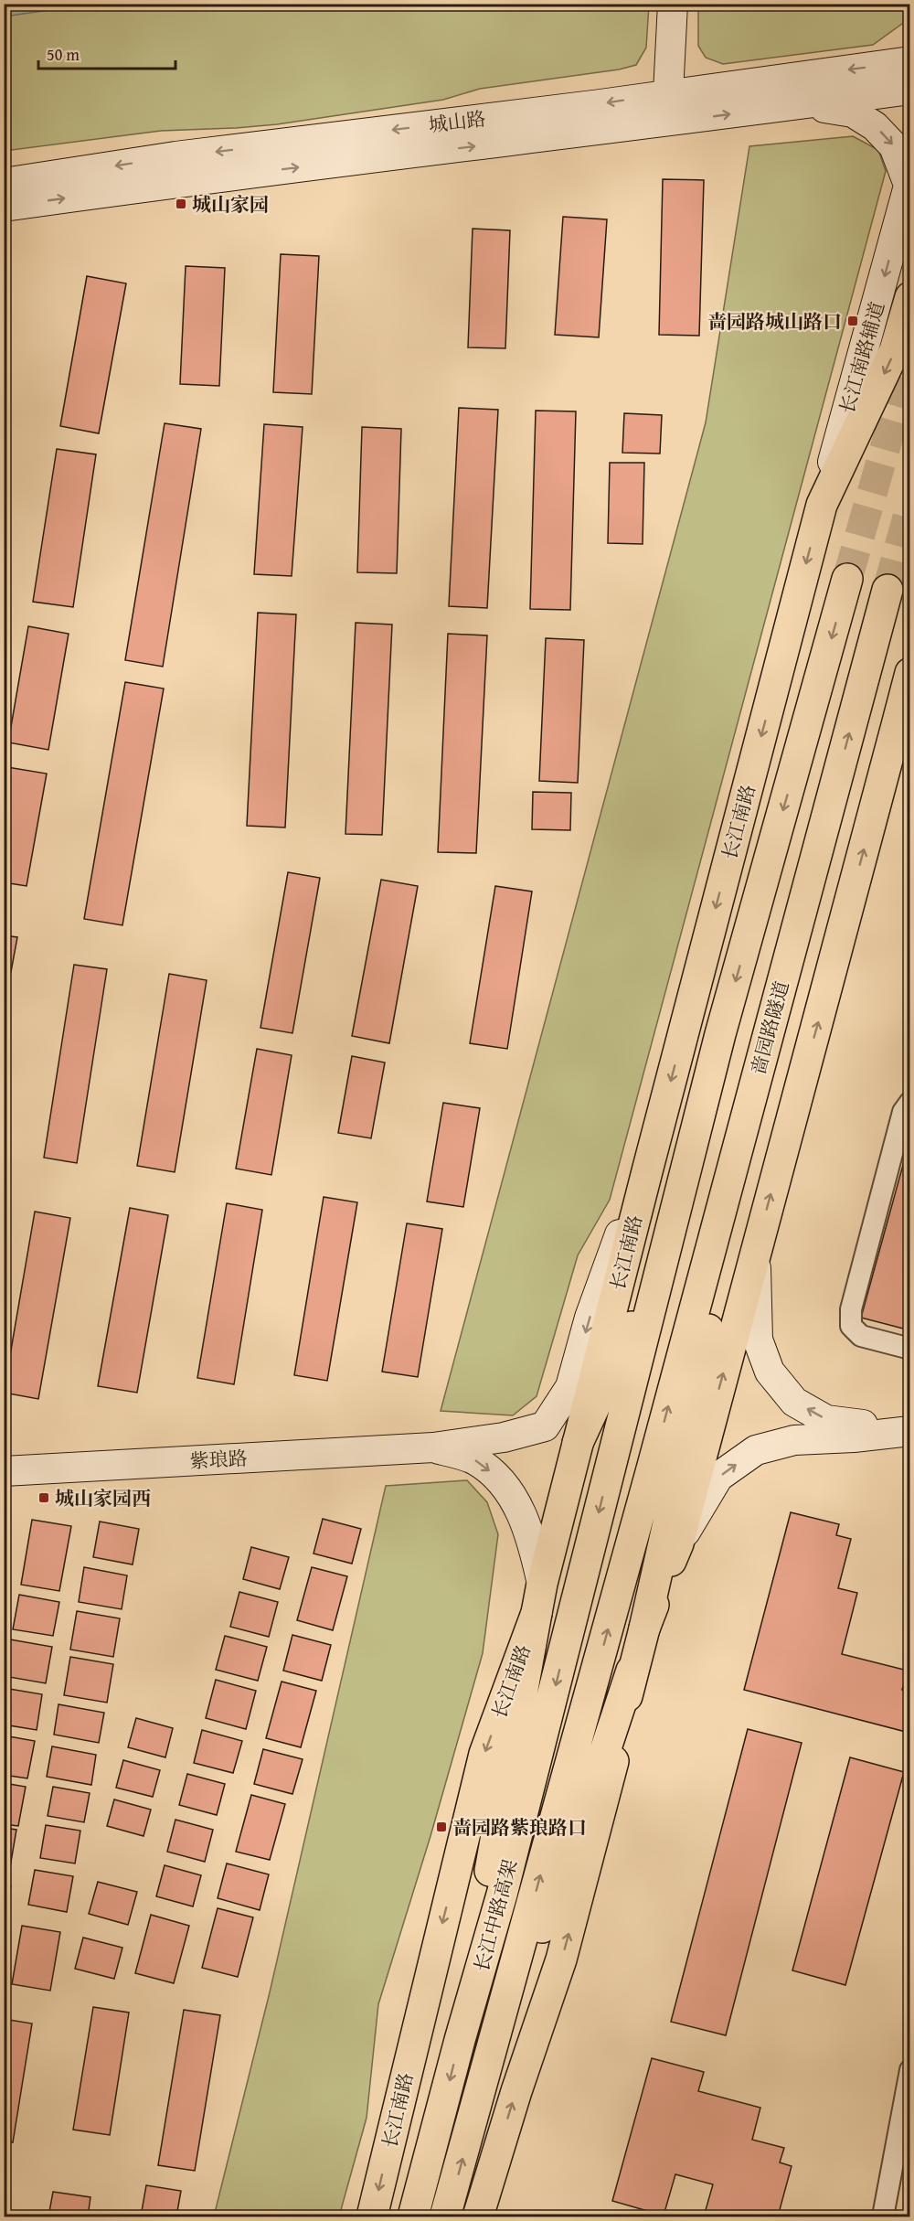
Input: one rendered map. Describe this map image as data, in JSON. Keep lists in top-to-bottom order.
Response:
{
  "streets": {
    "main road": ["长江南路", "啬园路隧道", "长江中路高架"],
    "street": ["城山路", "长江南路辅道", "紫琅路"]
  },
  "crossings": [
    ["长江南路辅道", "长江南路"],
    ["啬园路隧道", "长江中路高架"]
  ],
  "one_way": ["长江南路辅道"],
  "places": {
    "transit": [
      "城山家园",
      "啬园路城山路口",
      "城山家园西",
      "啬园路紫琅路口"
    ]
  },
  "scale_bar": "50 m"
}
